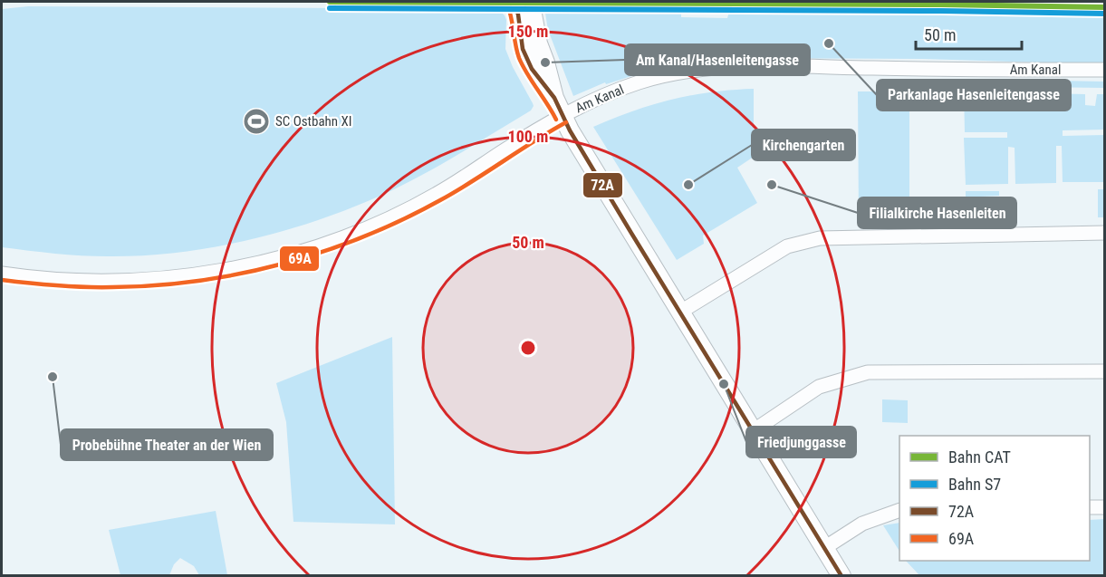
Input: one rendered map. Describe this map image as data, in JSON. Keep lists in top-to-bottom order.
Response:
{
  "streets": {
    "street": ["Am Kanal"]
  },
  "places": {
    "other": [
      "Parkanlage Hasenleitengasse",
      "Am Kanal/Hasenleitengasse",
      "Kirchengarten",
      "Filialkirche Hasenleiten",
      "Probebühne Theater an der Wien",
      "Friedjunggasse"
    ],
    "sports": ["SC Ostbahn XI"]
  },
  "lines": [
    "rail line CAT",
    "transit line 72A",
    "transit line 69A",
    "rail line S7"
  ],
  "legend": [
    "Bahn CAT",
    "Bahn S7",
    "72A",
    "69A"
  ],
  "scale_bar": "50 m",
  "rings": ["150 m", "100 m", "50 m"]
}
